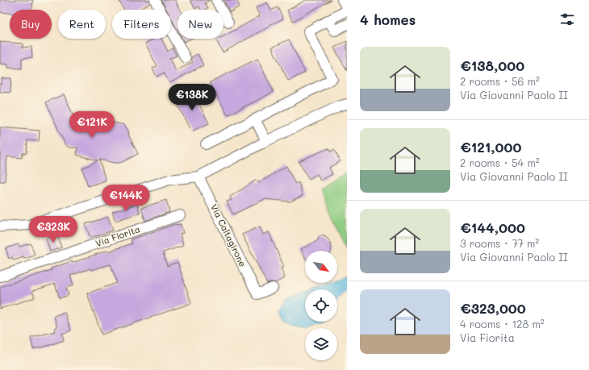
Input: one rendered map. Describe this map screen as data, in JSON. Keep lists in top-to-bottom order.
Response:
{
  "streets": {
    "street": ["Via Caltagirone", "Via Fiorita"]
  },
  "north": "bottom right",
  "page": {
    "heading": "4 homes",
    "chip": [
      "Buy",
      "Rent",
      "Filters",
      "New"
    ],
    "list": [
      {
        "name": "€138,000",
        "note": "2 rooms · 56 m² · Via Giovanni Paolo II"
      },
      {
        "name": "€121,000",
        "note": "2 rooms · 54 m² · Via Giovanni Paolo II"
      },
      {
        "name": "€144,000",
        "note": "3 rooms · 77 m² · Via Giovanni Paolo II"
      },
      {
        "name": "€323,000",
        "note": "4 rooms · 128 m² · Via Fiorita"
      }
    ],
    "price": [
      "€138K",
      "€121K",
      "€144K",
      "€323K"
    ]
  }
}
